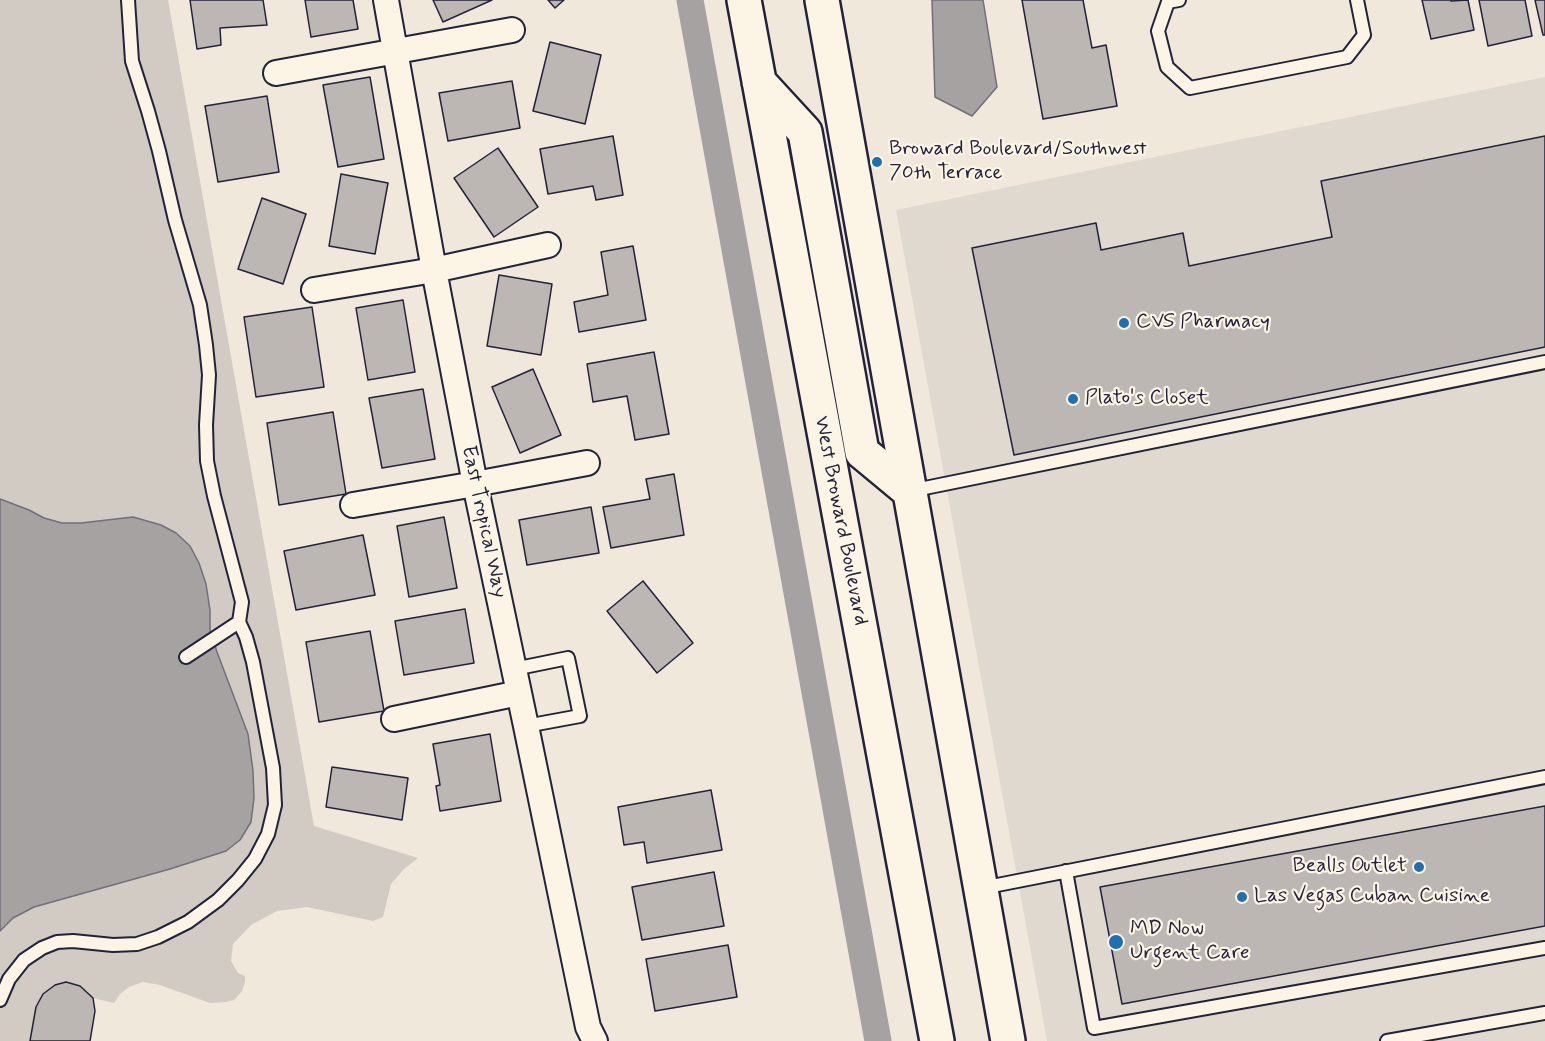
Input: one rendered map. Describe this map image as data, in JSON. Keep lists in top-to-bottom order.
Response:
{
  "streets": {
    "main road": ["West Broward Boulevard"],
    "street": ["East Tropical Way"]
  },
  "places": [
    "Broward Boulevard/Southwest 70th Terrace",
    "CVS Pharmacy",
    "Plato's Closet",
    "Bealls Outlet",
    "Las Vegas Cuban Cuisine",
    "MD Now Urgent Care"
  ]
}
